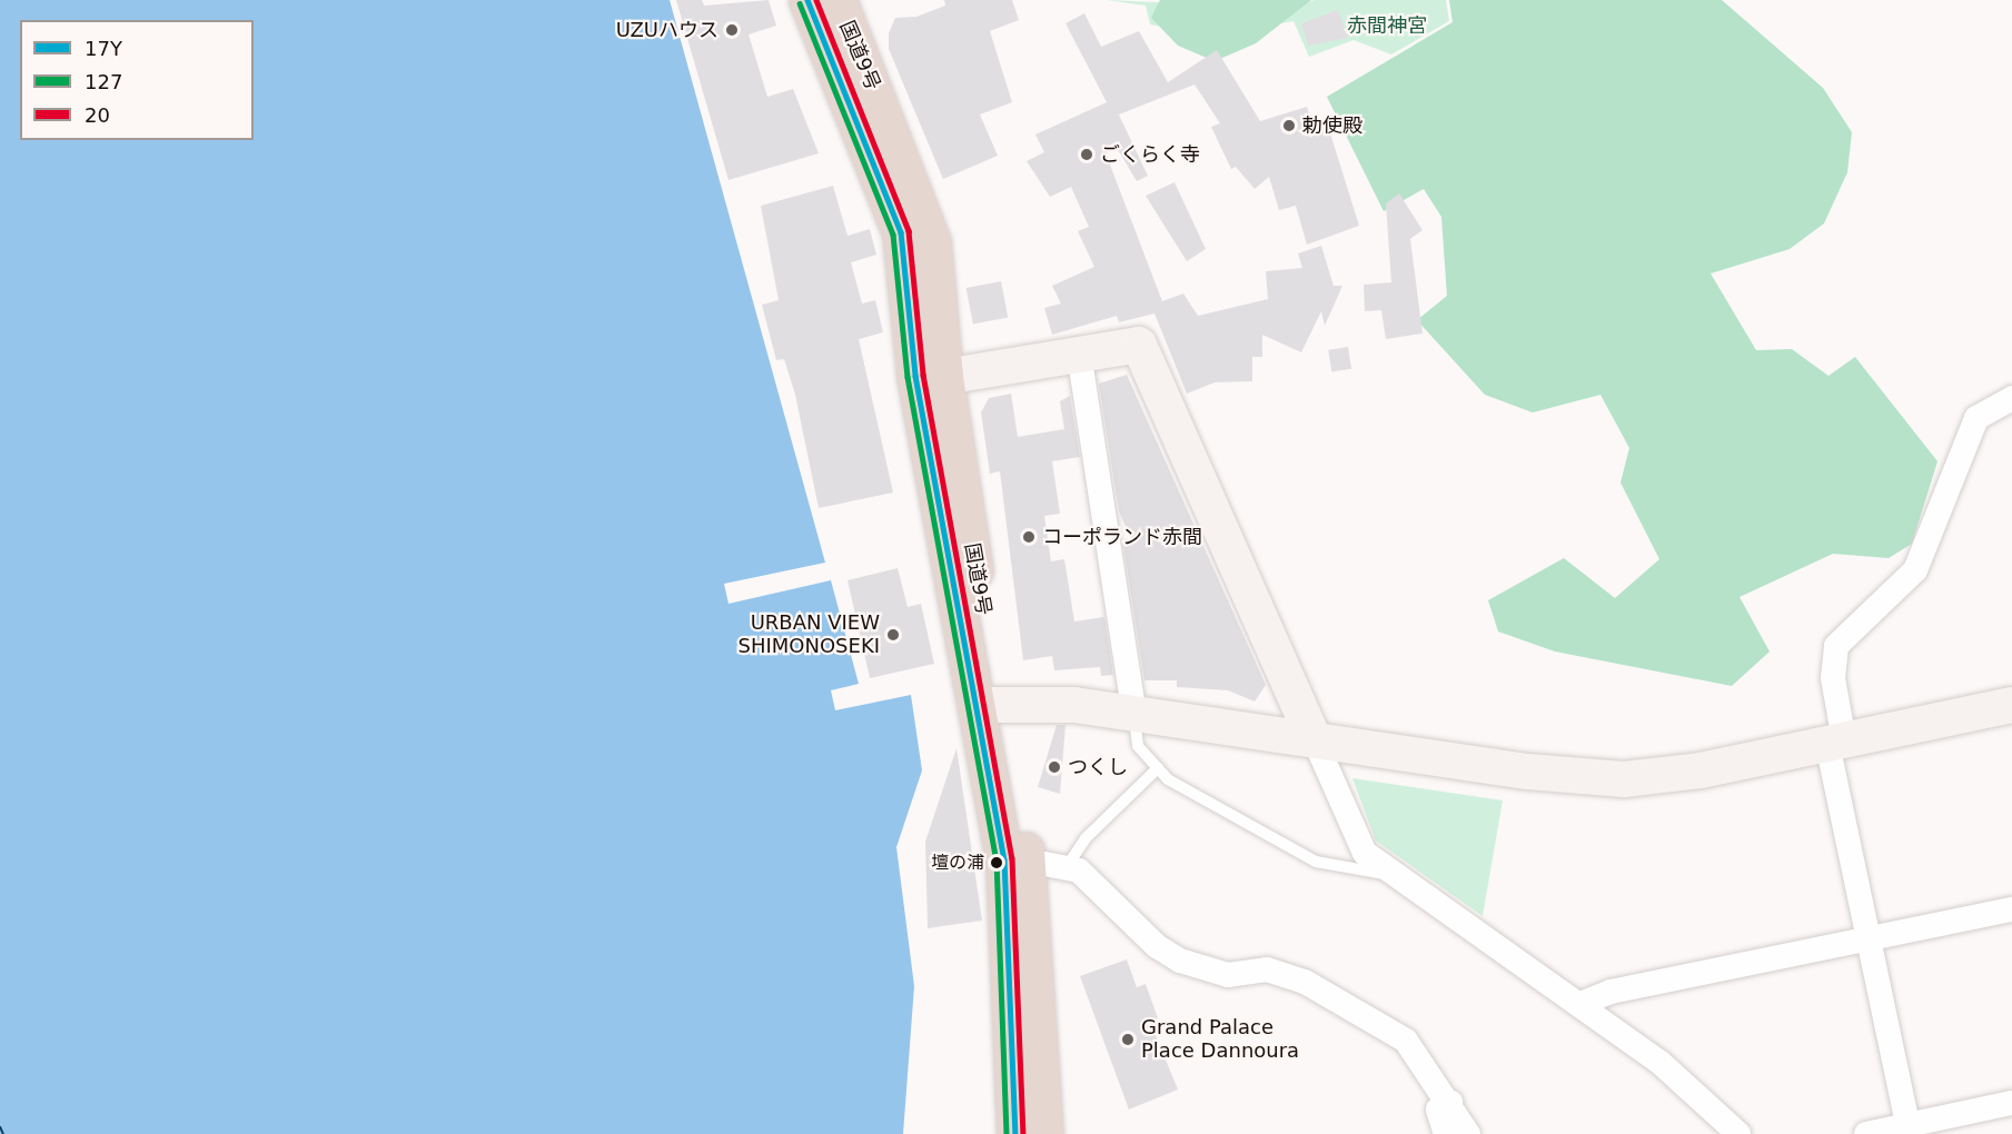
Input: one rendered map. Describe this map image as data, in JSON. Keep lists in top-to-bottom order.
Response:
{
  "streets": {
    "highway": ["国道9号"]
  },
  "parks": ["赤間神宮"],
  "places": [
    "UZUハウス",
    "勅使殿",
    "ごくらく寺",
    "コーポランド赤間",
    "URBAN VIEW SHIMONOSEKI",
    "つくし",
    "壇の浦",
    "Grand Palace Place Dannoura"
  ],
  "lines": ["transit line 17Y", "transit line 20", "transit line 127"],
  "legend": ["17Y", "127", "20"]
}
